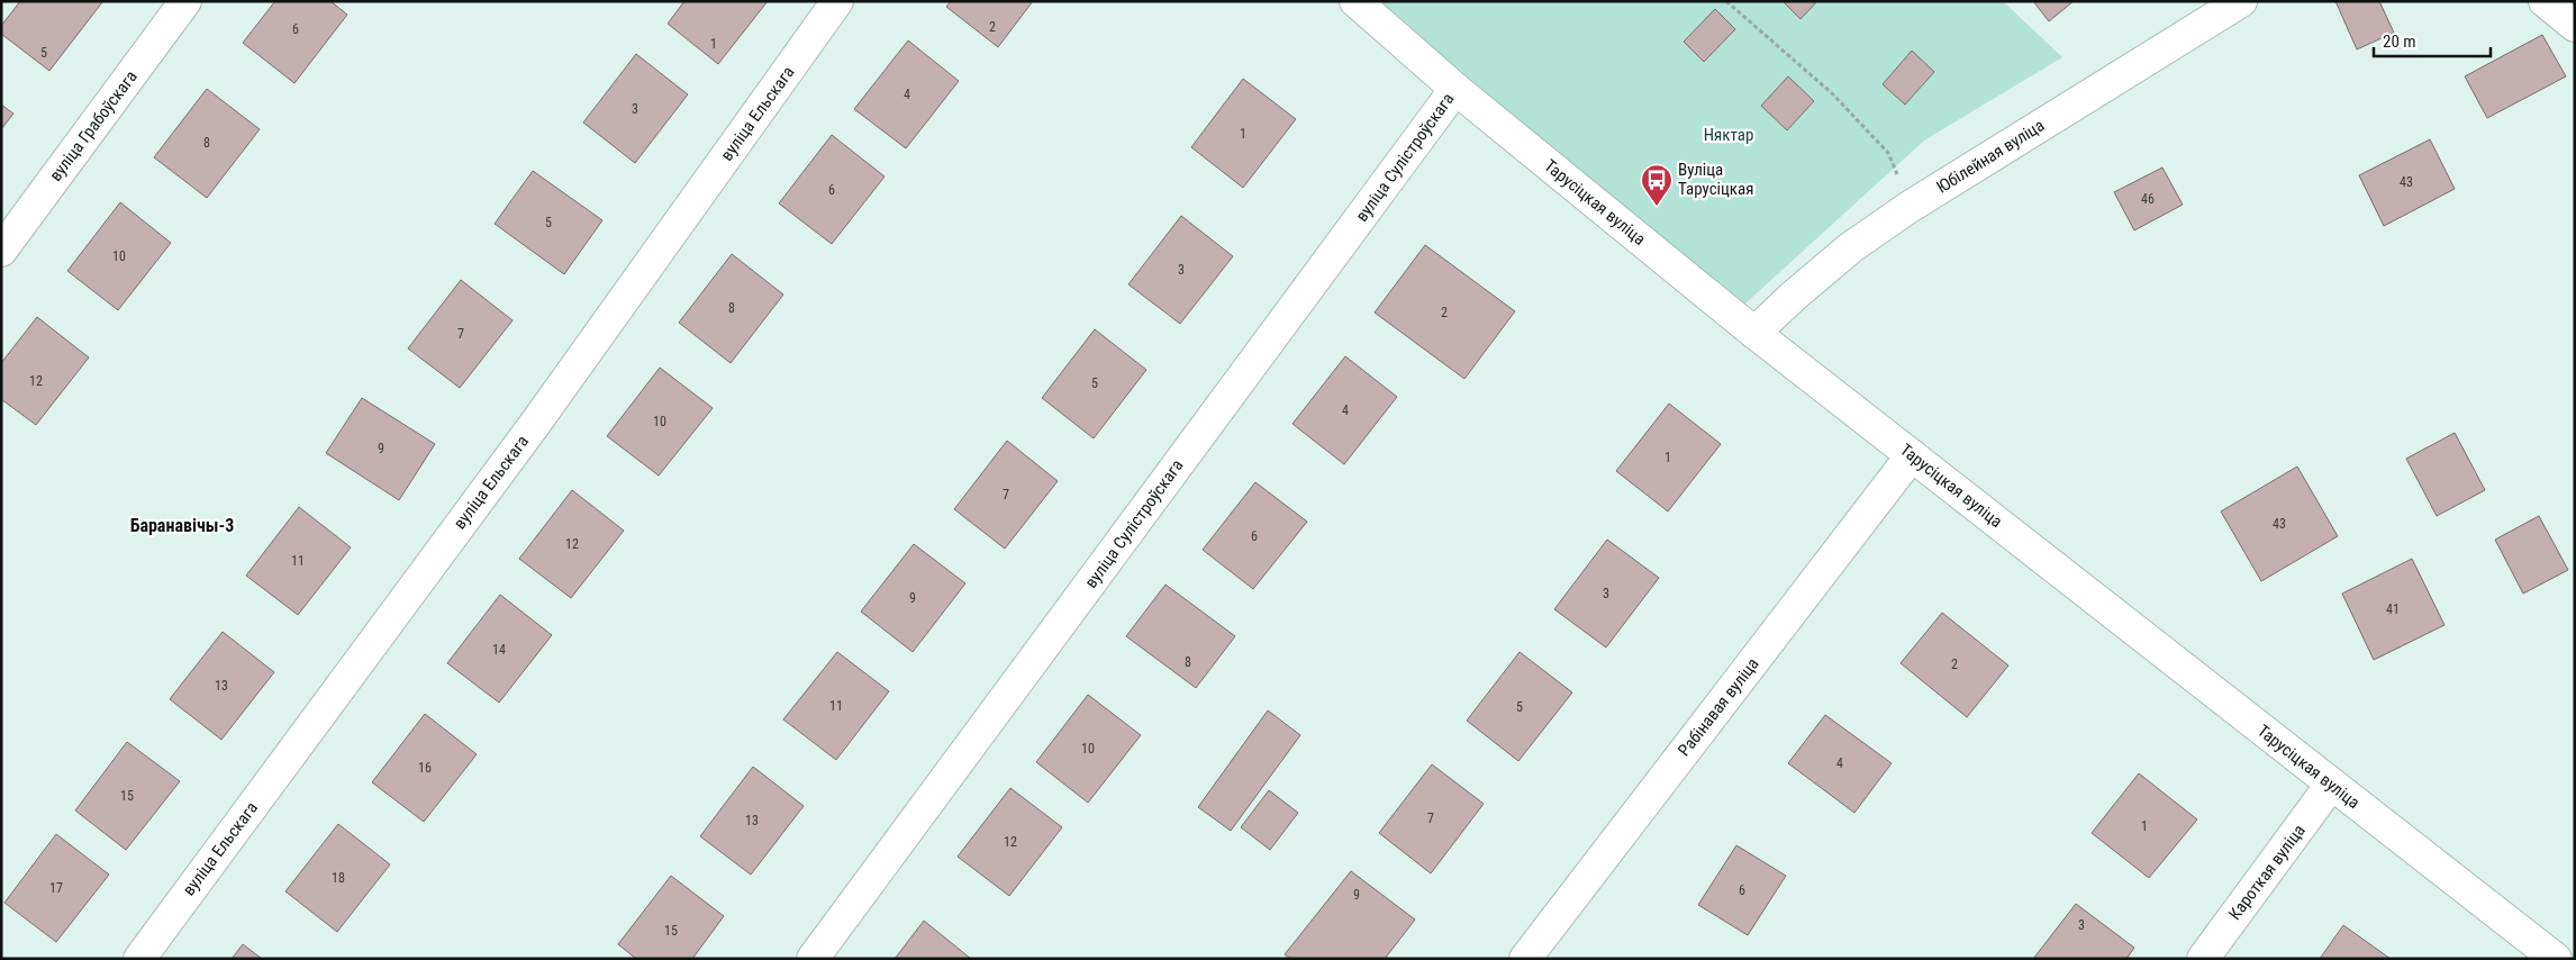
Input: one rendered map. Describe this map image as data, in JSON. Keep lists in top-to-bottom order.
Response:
{
  "streets": {
    "street": [
      "вуліца Ельскага",
      "вуліца Грабоўскага",
      "Юбілейная вуліца",
      "вуліца Сулістроўскага",
      "Тарусіцкая вуліца",
      "Рабінавая вуліца",
      "Кароткая вуліца"
    ]
  },
  "crossings": [
    ["Юбілейная вуліца", "Тарусіцкая вуліца"],
    ["вуліца Сулістроўскага", "Тарусіцкая вуліца"],
    ["Тарусіцкая вуліца", "Рабінавая вуліца"],
    ["Тарусіцкая вуліца", "Кароткая вуліца"]
  ],
  "districts": ["Баранавічы-3"],
  "parks": ["Няктар"],
  "places": {
    "bus stop": ["Вуліца Тарусіцкая"]
  },
  "house_numbers": [
    "2",
    "6",
    "1",
    "5",
    "4",
    "3",
    "1",
    "8",
    "43",
    "6",
    "46",
    "5",
    "10",
    "3",
    "8",
    "2",
    "7",
    "12",
    "5",
    "4",
    "10",
    "9",
    "1",
    "7",
    "43",
    "6",
    "12",
    "11",
    "3",
    "9",
    "41",
    "14",
    "8",
    "2",
    "13",
    "11",
    "5",
    "10",
    "4",
    "16",
    "15",
    "7",
    "13",
    "1",
    "12",
    "18",
    "17",
    "6",
    "9",
    "3",
    "15"
  ],
  "scale_bar": "20 m"
}
